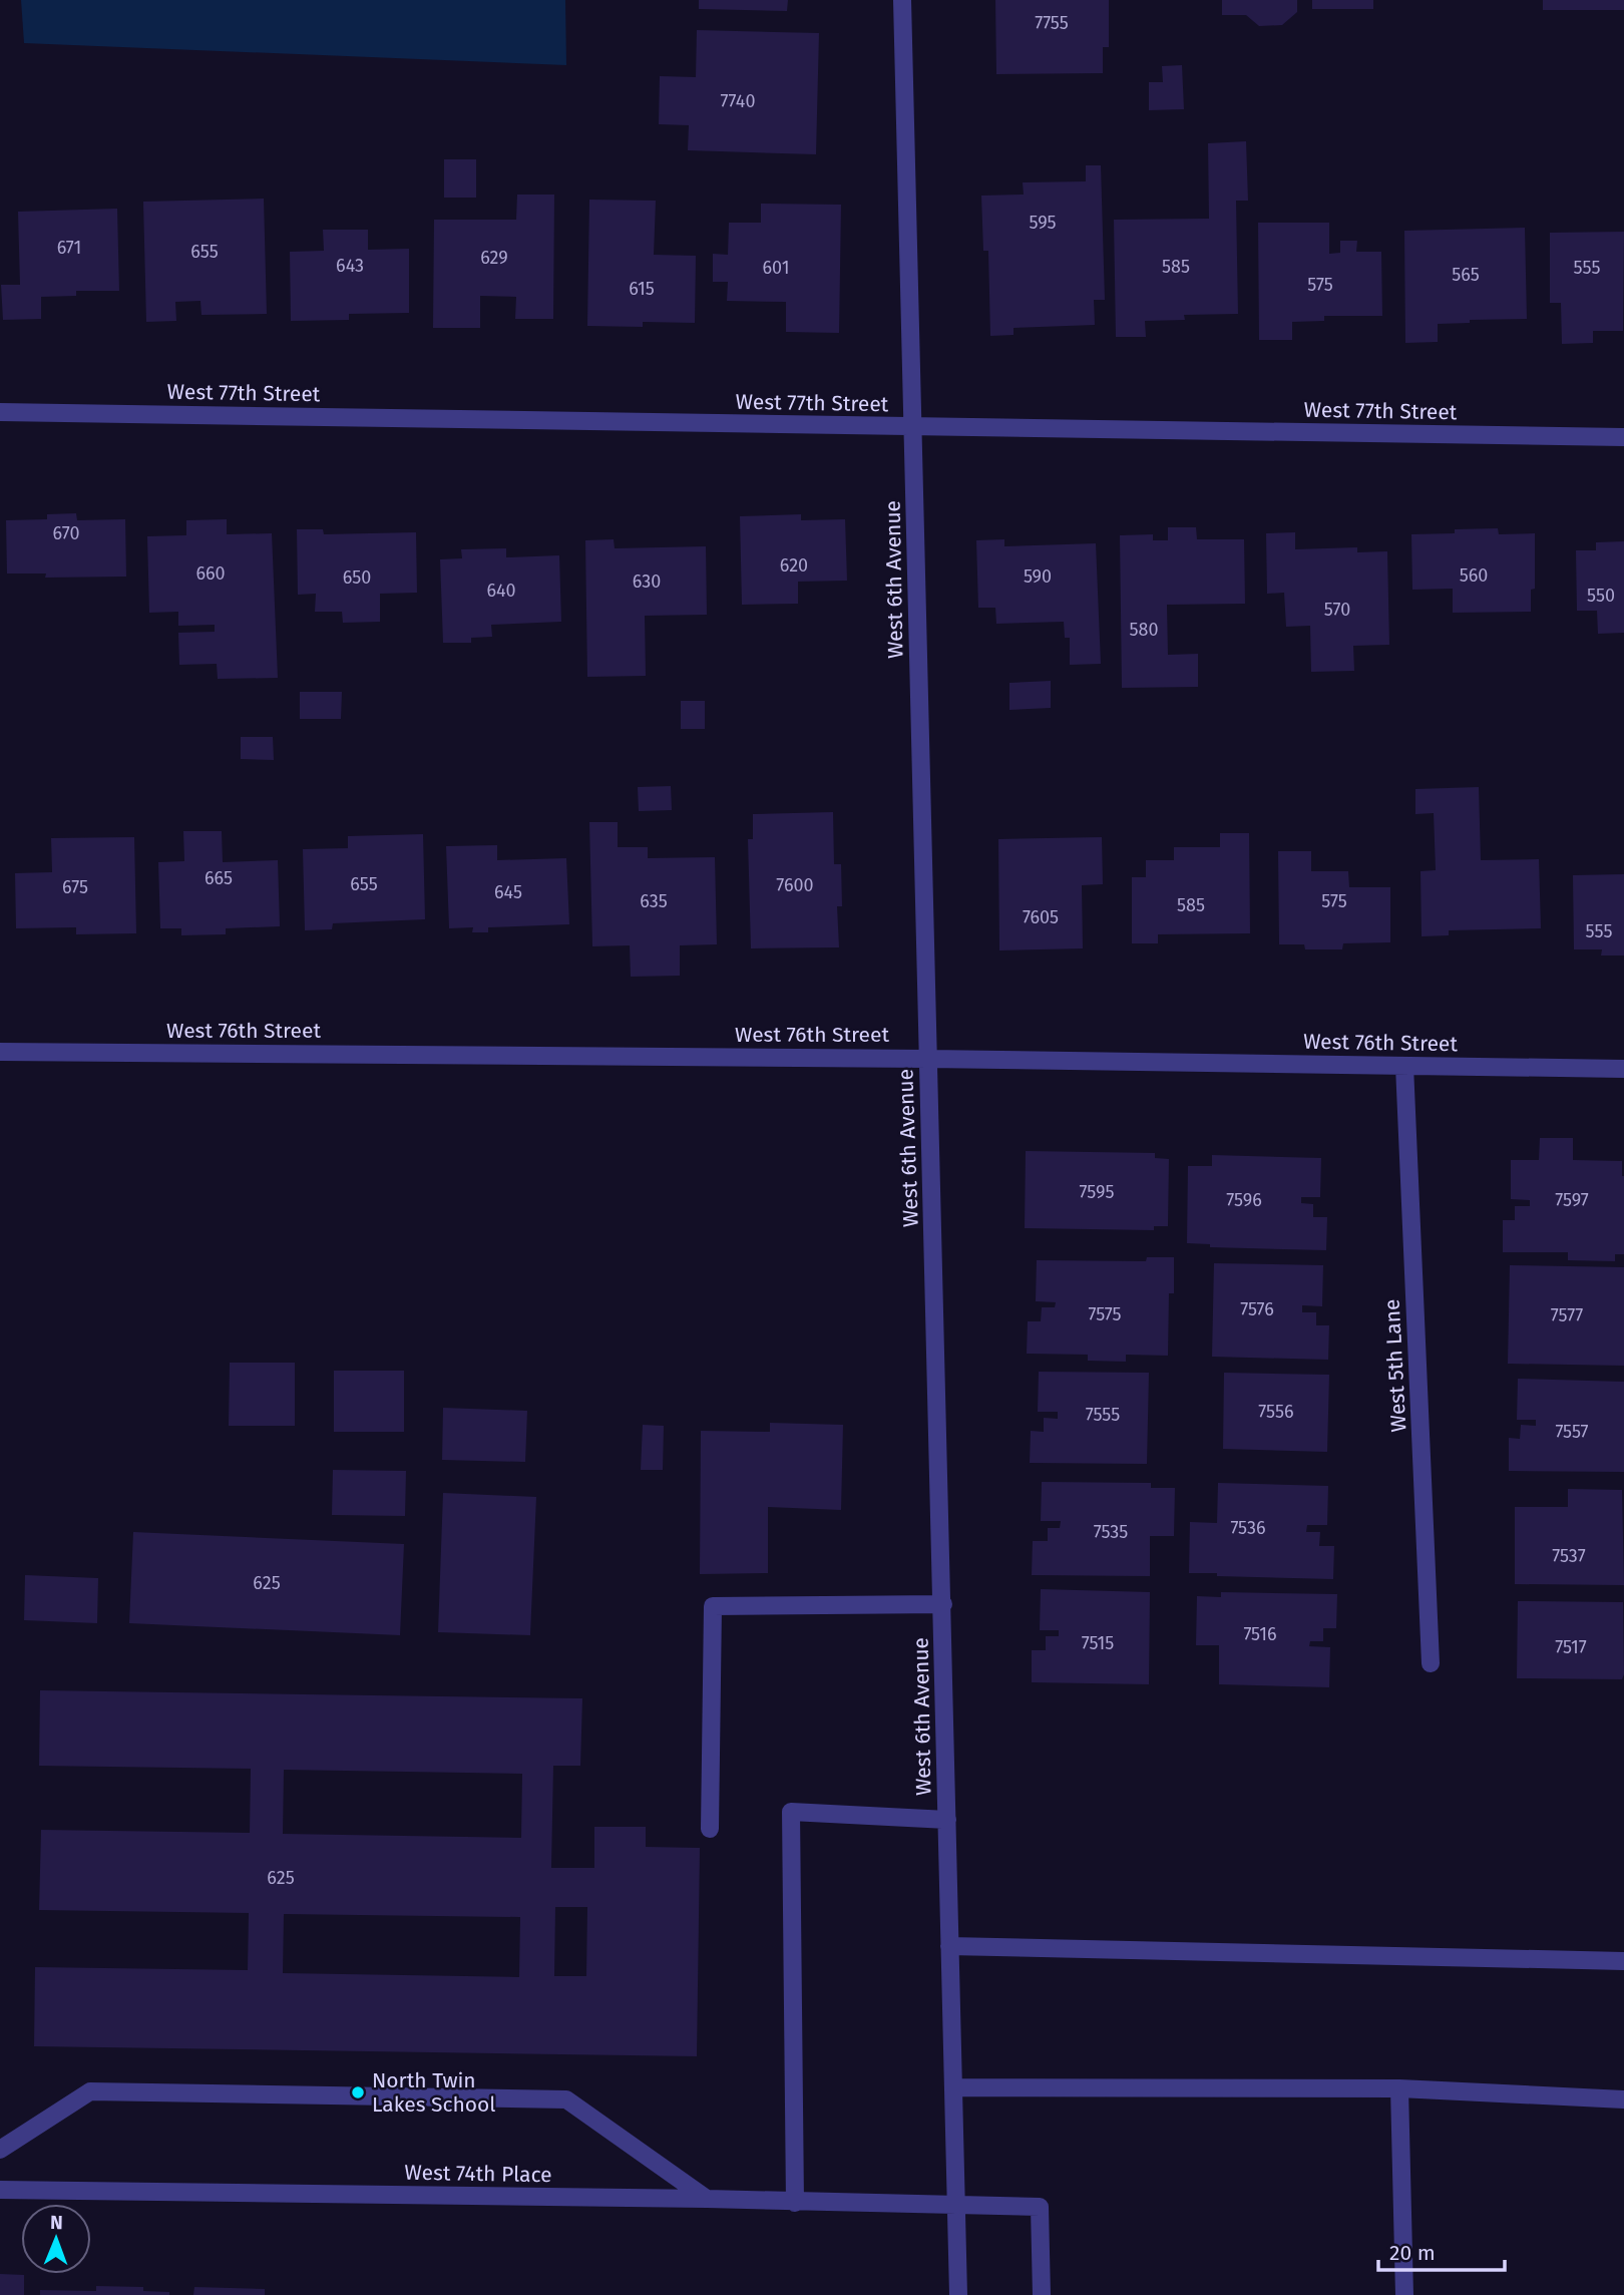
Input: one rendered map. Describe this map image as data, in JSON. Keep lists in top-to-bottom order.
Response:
{
  "streets": {
    "street": [
      "West 77th Street",
      "West 6th Avenue",
      "West 76th Street",
      "West 5th Lane",
      "West 74th Place"
    ]
  },
  "crossings": [
    ["West 77th Street", "West 6th Avenue"],
    ["West 6th Avenue", "West 76th Street"],
    ["West 6th Avenue", "West 74th Place"],
    ["West 76th Street", "West 5th Lane"]
  ],
  "places": ["North Twin Lakes School"],
  "house_numbers": [
    "7755",
    "7740",
    "595",
    "671",
    "655",
    "629",
    "643",
    "585",
    "601",
    "555",
    "565",
    "575",
    "615",
    "670",
    "620",
    "660",
    "560",
    "590",
    "650",
    "630",
    "640",
    "550",
    "570",
    "580",
    "665",
    "655",
    "7600",
    "675",
    "645",
    "635",
    "575",
    "585",
    "7605",
    "555",
    "7595",
    "7596",
    "7597",
    "7576",
    "7575",
    "7577",
    "7556",
    "7555",
    "7557",
    "7536",
    "7535",
    "7537",
    "625",
    "7516",
    "7515",
    "7517",
    "625"
  ],
  "scale_bar": "20 m",
  "north": "top"
}
